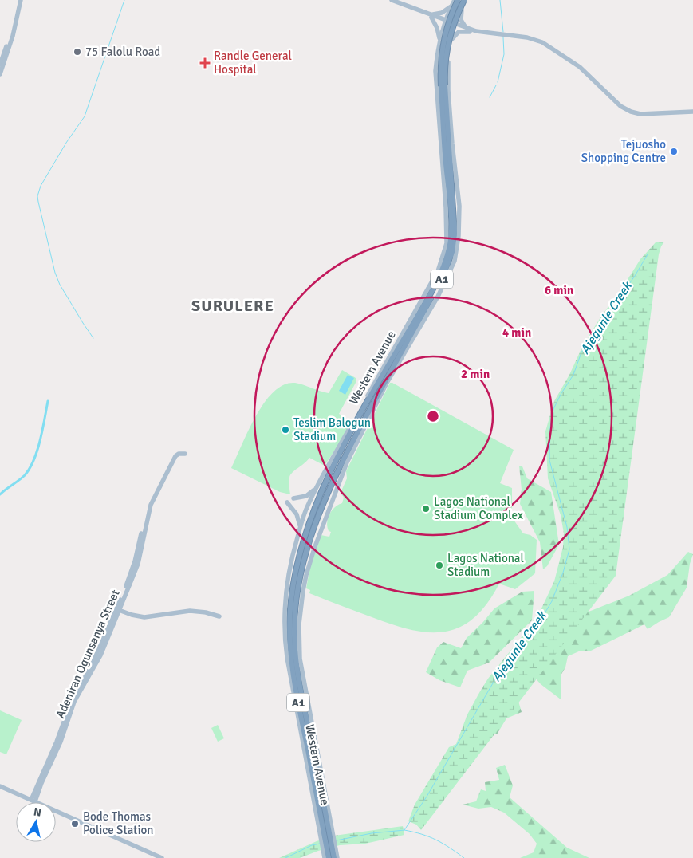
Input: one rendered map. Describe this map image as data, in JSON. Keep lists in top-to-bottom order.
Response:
{
  "streets": {
    "highway": ["A1", "Western Avenue"],
    "main road": ["Adeniran Ogunsanya Street"]
  },
  "districts": ["SURULERE"],
  "water": ["Ajegunle Creek"],
  "places": {
    "other": [
      "75 Falolu Road",
      "Tejuosho Shopping Centre",
      "Teslim Balogun Stadium",
      "Lagos National Stadium Complex",
      "Lagos National Stadium",
      "Bode Thomas Police Station"
    ],
    "health": ["Randle General Hospital"]
  },
  "north": "top",
  "rings": ["6 min", "4 min", "2 min"]
}
